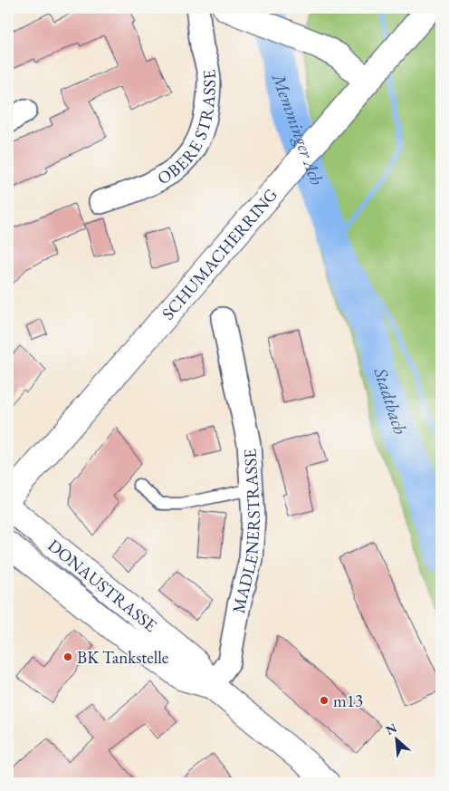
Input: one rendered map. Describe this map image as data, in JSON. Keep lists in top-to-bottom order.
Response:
{
  "streets": {
    "street": [
      "OBERE STRASSE",
      "SCHUMACHERRING",
      "MADLENERSTRASSE",
      "DONAUSTRASSE"
    ]
  },
  "crossings": [
    ["MADLENERSTRASSE", "DONAUSTRASSE"]
  ],
  "water": ["Memminger Ach", "Stadtbach"],
  "places": ["BK Tankstelle", "m13"],
  "north": "top left"
}
